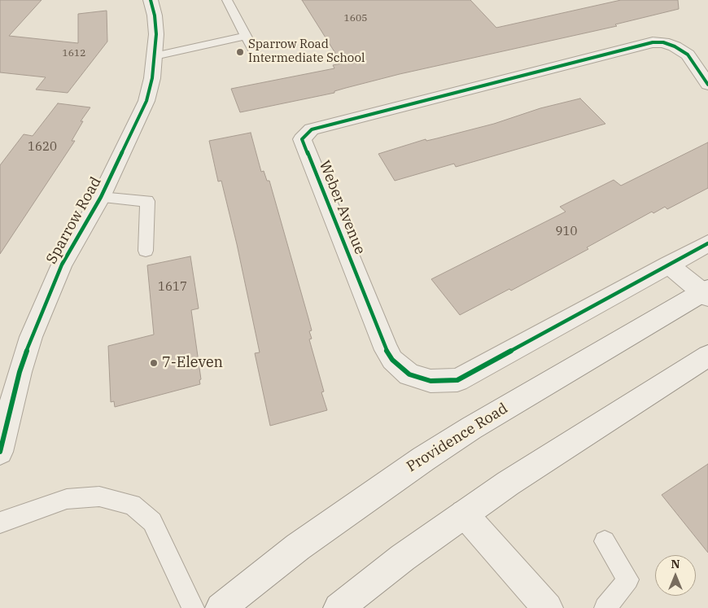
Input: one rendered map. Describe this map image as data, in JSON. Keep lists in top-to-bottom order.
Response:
{
  "streets": {
    "street": ["Weber Avenue", "Sparrow Road", "Providence Road"]
  },
  "places": ["Sparrow Road Intermediate School", "7-Eleven"],
  "house_numbers": [
    "1605",
    "1612",
    "1620",
    "910",
    "1617"
  ],
  "north": "top"
}
